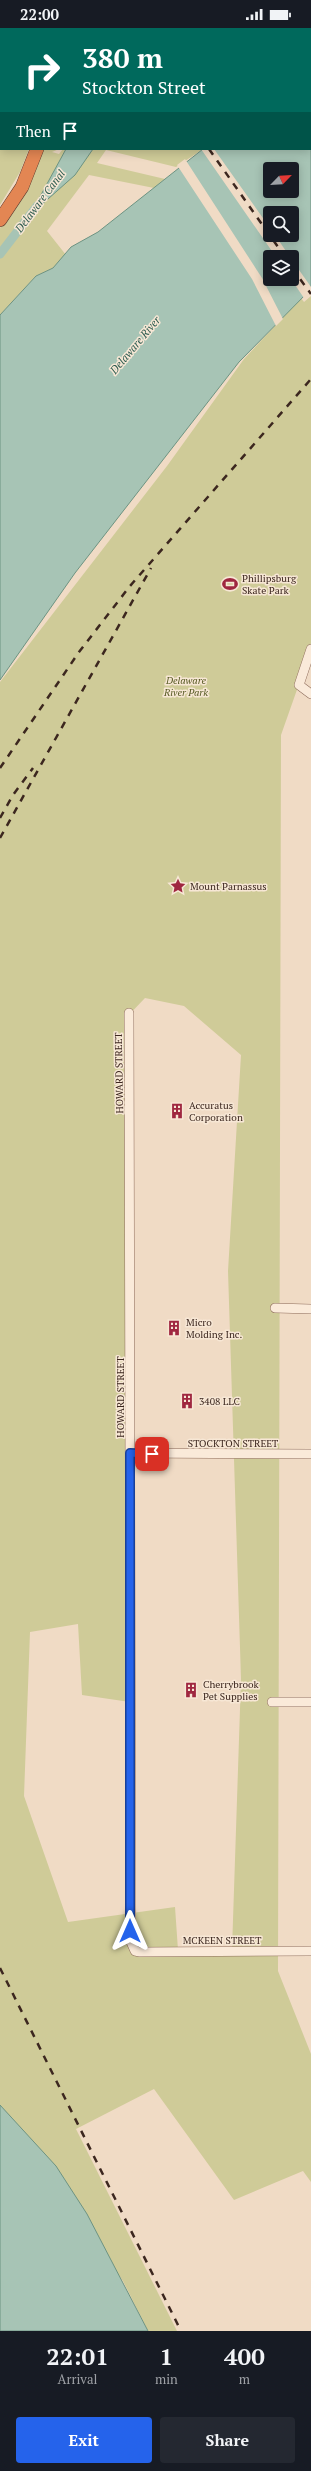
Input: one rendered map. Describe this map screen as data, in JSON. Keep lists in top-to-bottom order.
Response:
{
  "streets": {
    "street": ["HOWARD STREET", "STOCKTON STREET", "MCKEEN STREET"]
  },
  "crossings": [
    ["HOWARD STREET", "STOCKTON STREET"],
    ["HOWARD STREET", "MCKEEN STREET"]
  ],
  "water": ["Delaware Canal", "Delaware River"],
  "parks": ["Delaware River Park"],
  "places": {
    "sports": ["Phillipsburg Skate Park"],
    "place": ["Mount Parnassus"],
    "building": [
      "Accuratus Corporation",
      "Micro Molding Inc.",
      "3408 LLC",
      "Cherrybrook Pet Supplies"
    ]
  },
  "north": "top right",
  "page": {
    "status": "22:00",
    "turn": ["380 m", "Stockton Street"],
    "then": "Then",
    "eta": [
      "22:01",
      "Arrival",
      "1",
      "min",
      "400",
      "m"
    ],
    "buttons": ["Exit", "Share"]
  }
}
